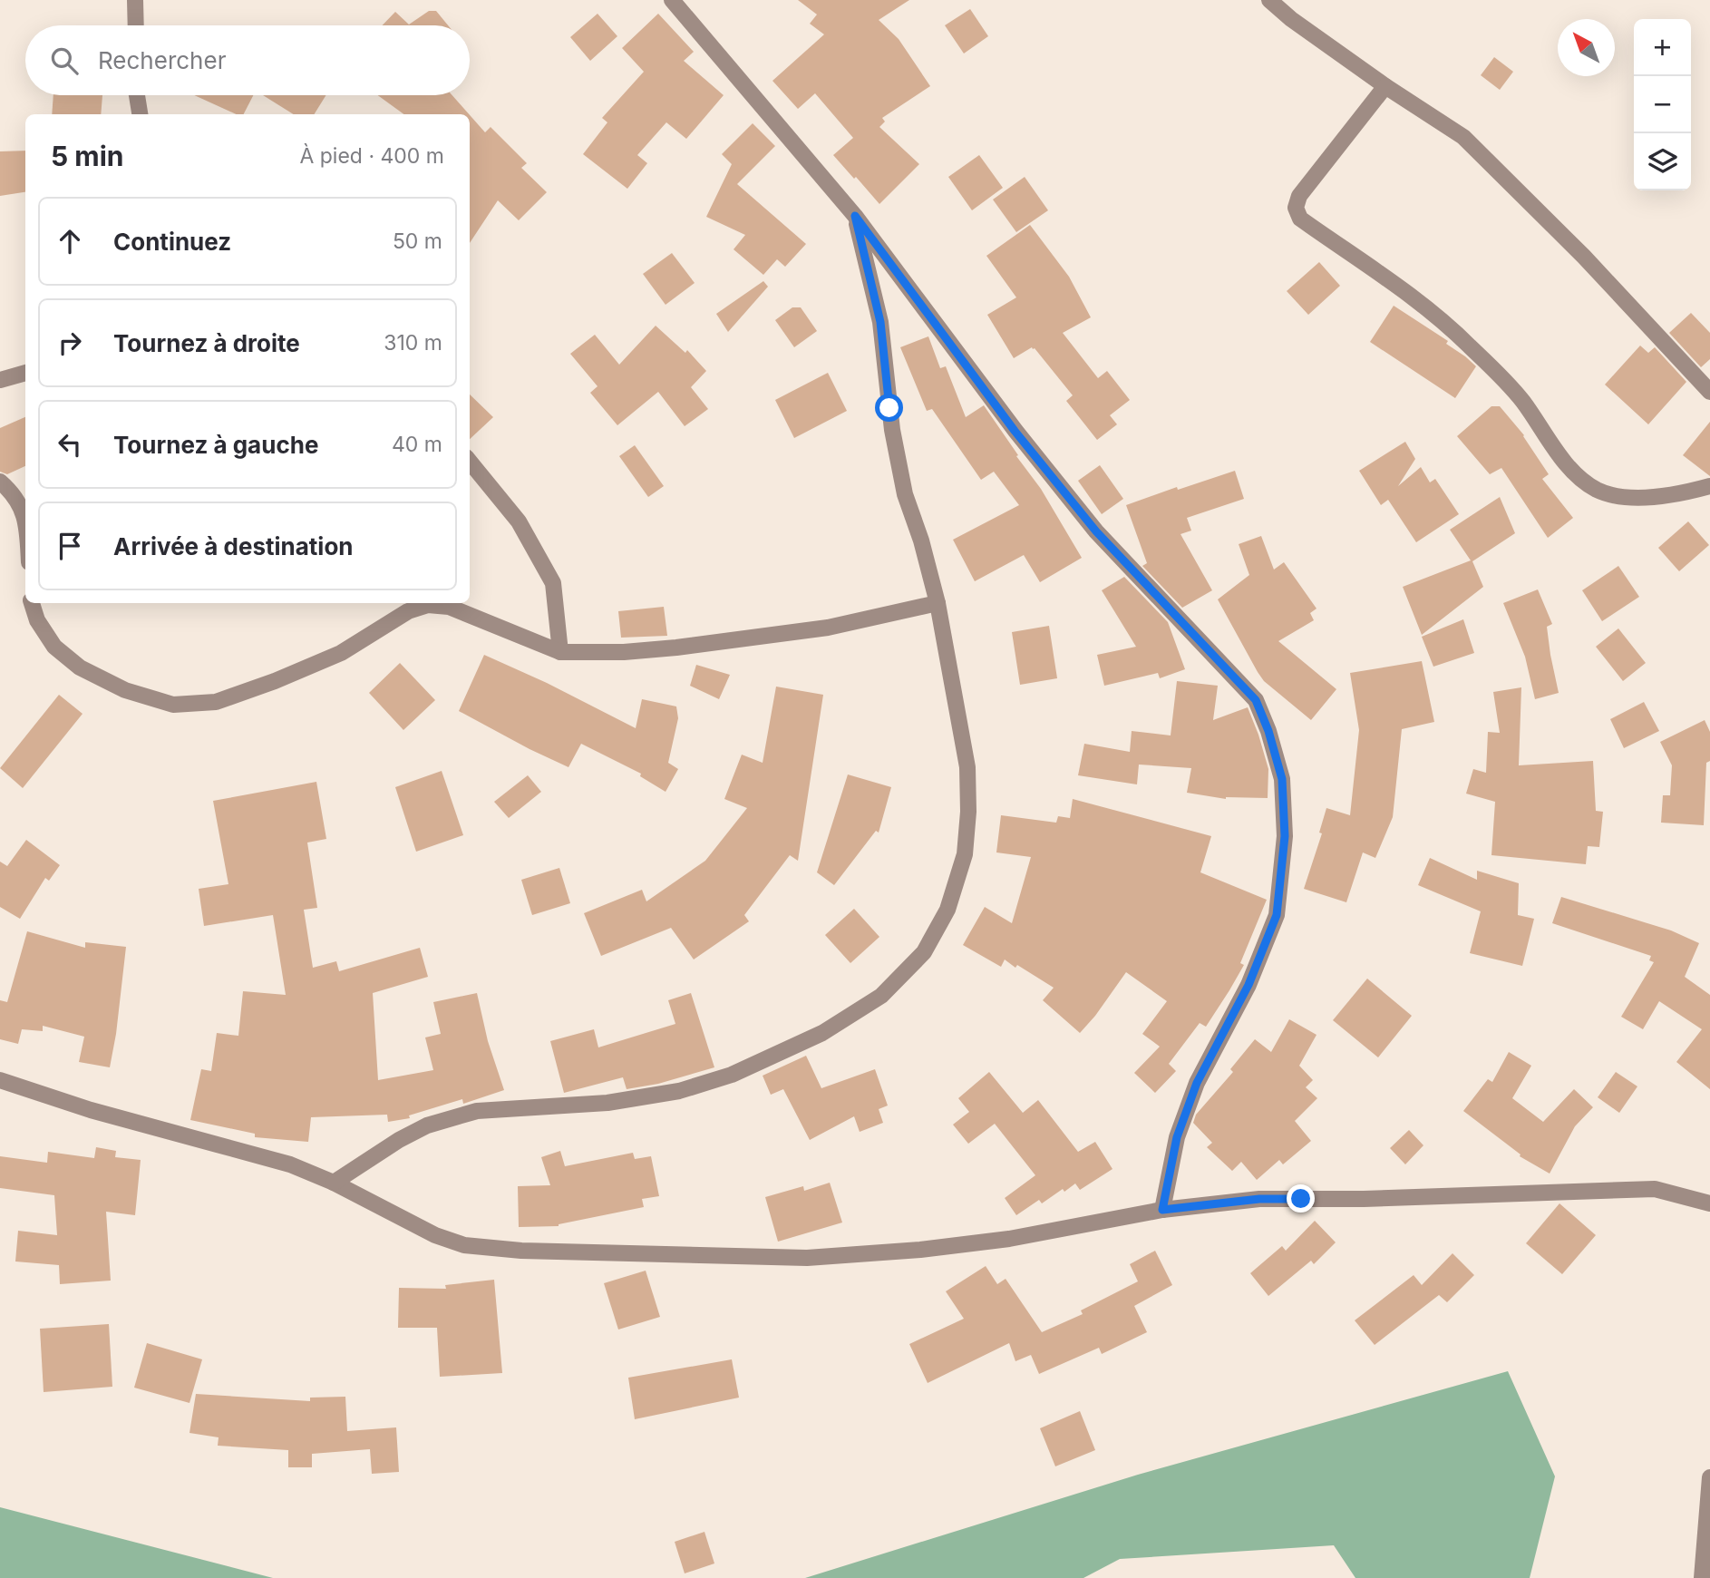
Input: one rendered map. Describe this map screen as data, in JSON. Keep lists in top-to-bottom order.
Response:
{
  "north": "top left",
  "page": {
    "map_buttons": ["+", "−"],
    "search": "Rechercher",
    "heading": ["5 min", "À pied · 400 m"],
    "list": [
      ["Continuez", "50 m"],
      ["Tournez à droite", "310 m"],
      ["Tournez à gauche", "40 m"],
      "Arrivée à destination"
    ]
  }
}
